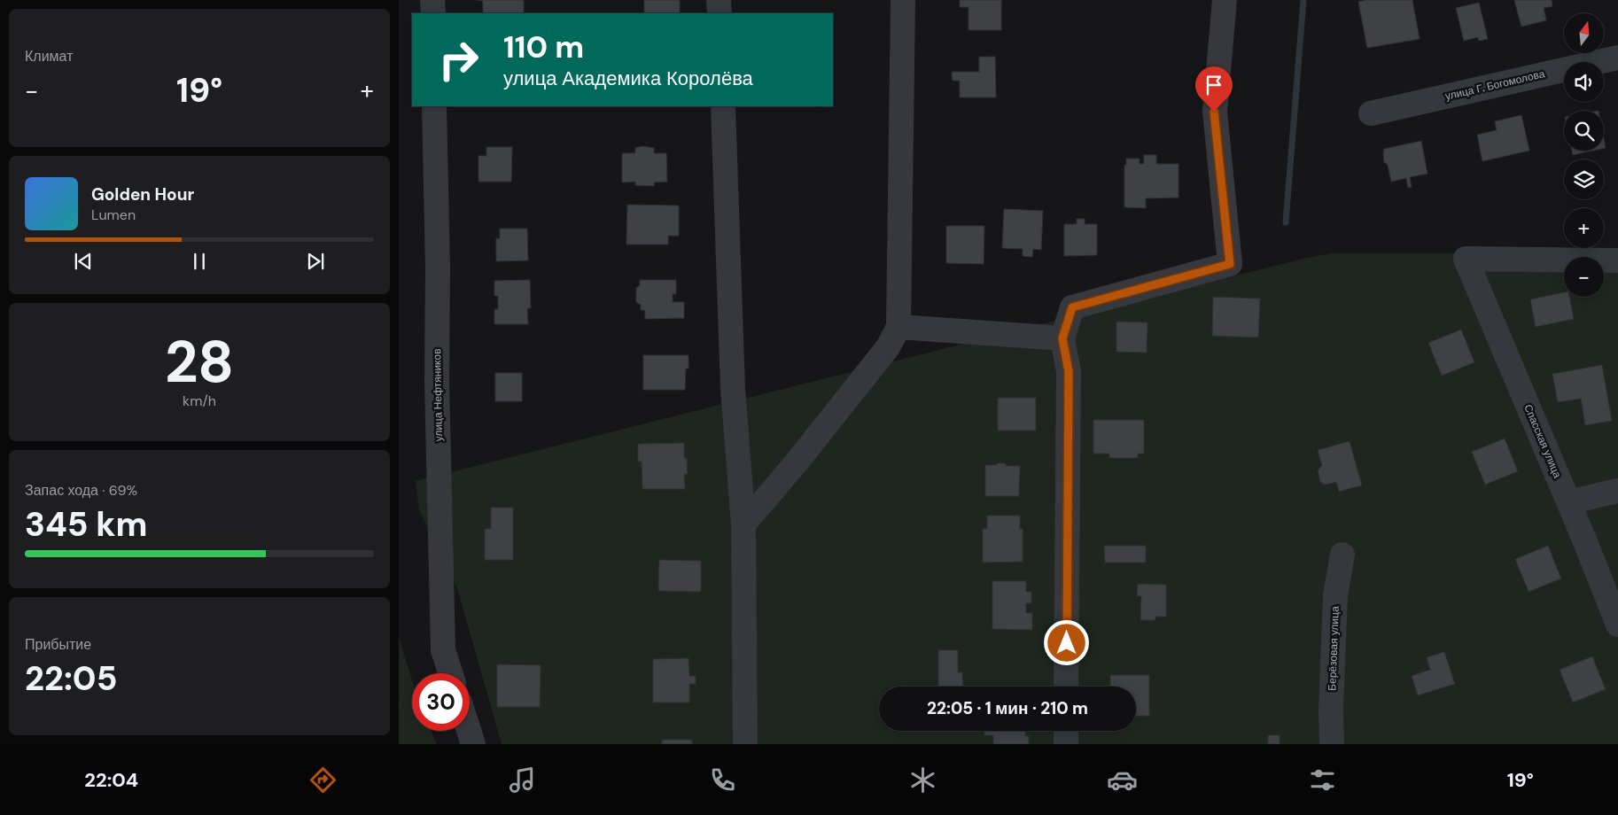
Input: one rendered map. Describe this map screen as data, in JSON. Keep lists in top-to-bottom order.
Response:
{
  "streets": {
    "street": [
      "улица Г. Богомолова",
      "улица Нефтяников",
      "Спасская улица",
      "Берёзовая улица"
    ]
  },
  "north": "top",
  "page": {
    "tile": [
      "Климат",
      ["28", "km/h"],
      ["Запас хода · 69%", "345 km"],
      ["Прибытие", "22:05"]
    ],
    "map_buttons": ["+", "−"],
    "turn": ["110 m", "улица Академика Королёва"],
    "heat": ["−", "19°", "+"],
    "song": ["Golden Hour", "Lumen"],
    "limit": "30",
    "trip": "22:05 · 1 мин · 210 m",
    "tabs": ["22:04", "19°"]
  }
}
